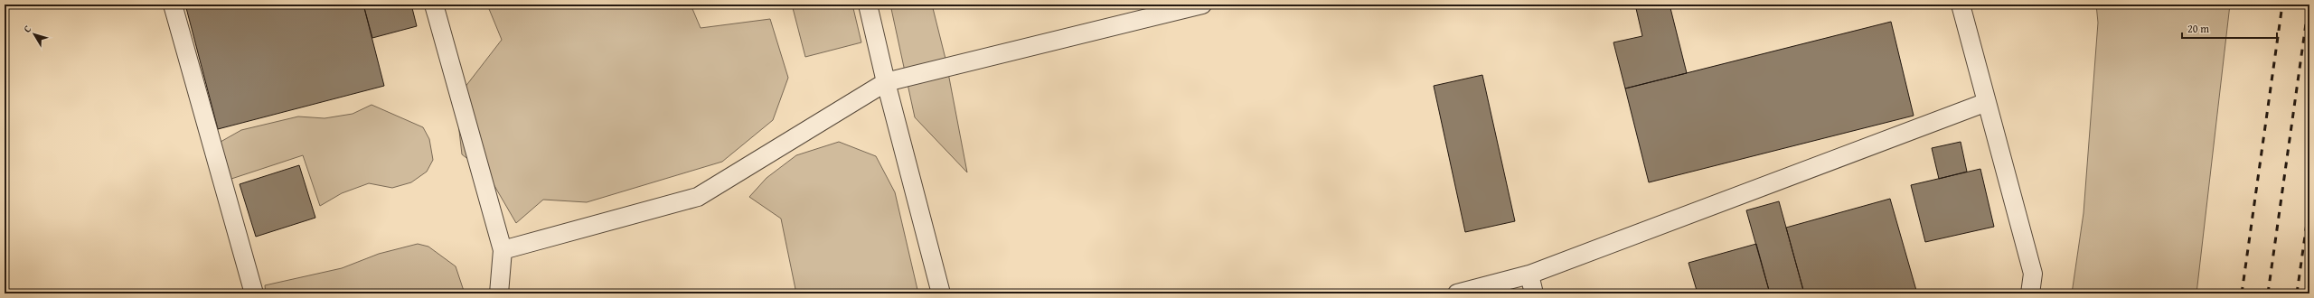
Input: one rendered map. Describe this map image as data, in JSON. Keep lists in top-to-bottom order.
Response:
{
  "scale_bar": "20 m",
  "north": "top left"
}
